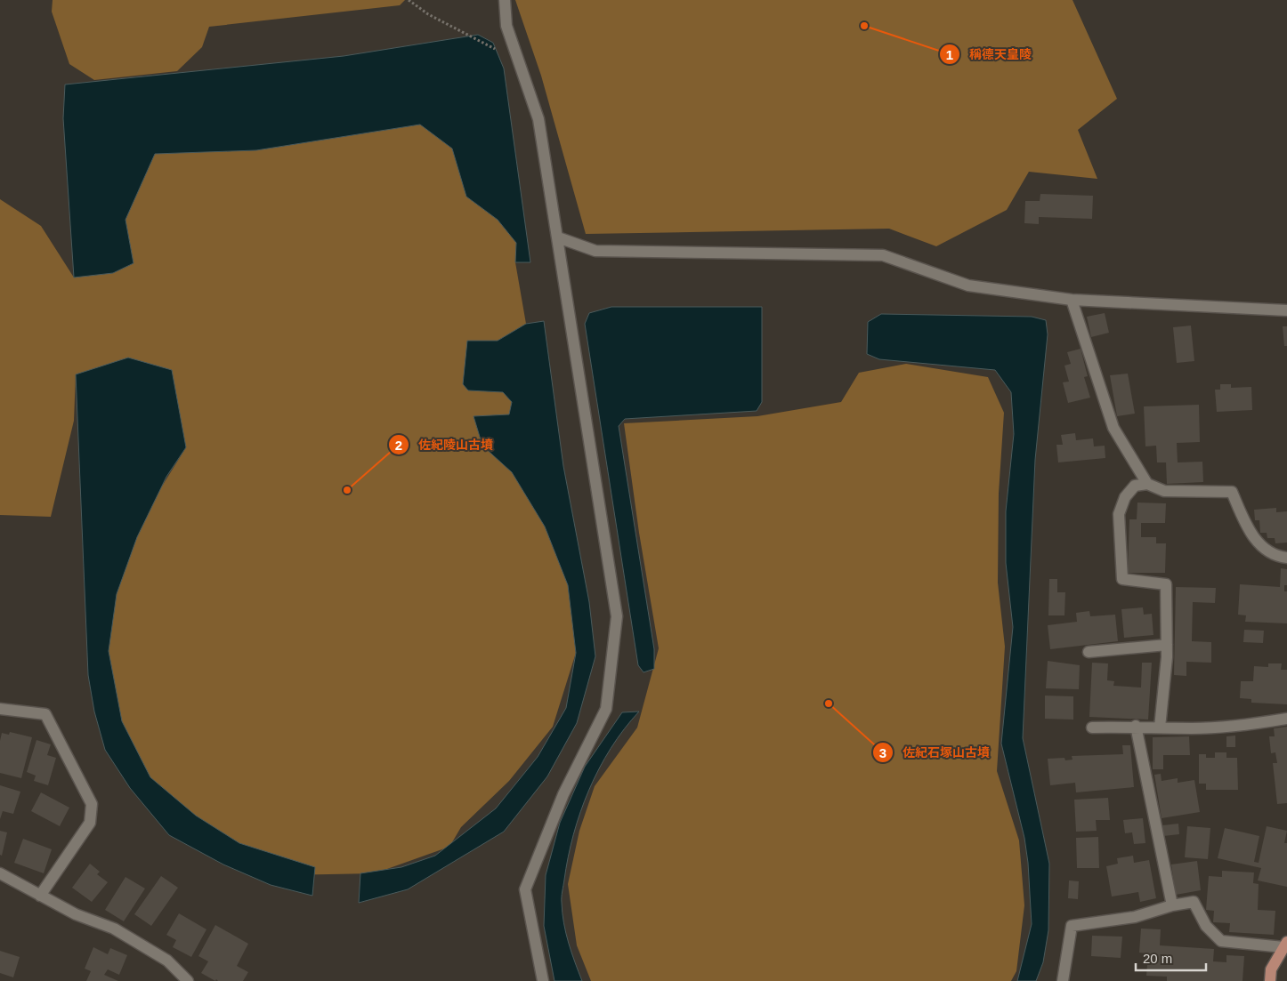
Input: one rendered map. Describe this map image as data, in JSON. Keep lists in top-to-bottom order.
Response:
{
  "places": ["稱德天皇陵", "佐紀陵山古墳", "佐紀石塚山古墳"],
  "scale_bar": "20 m"
}
